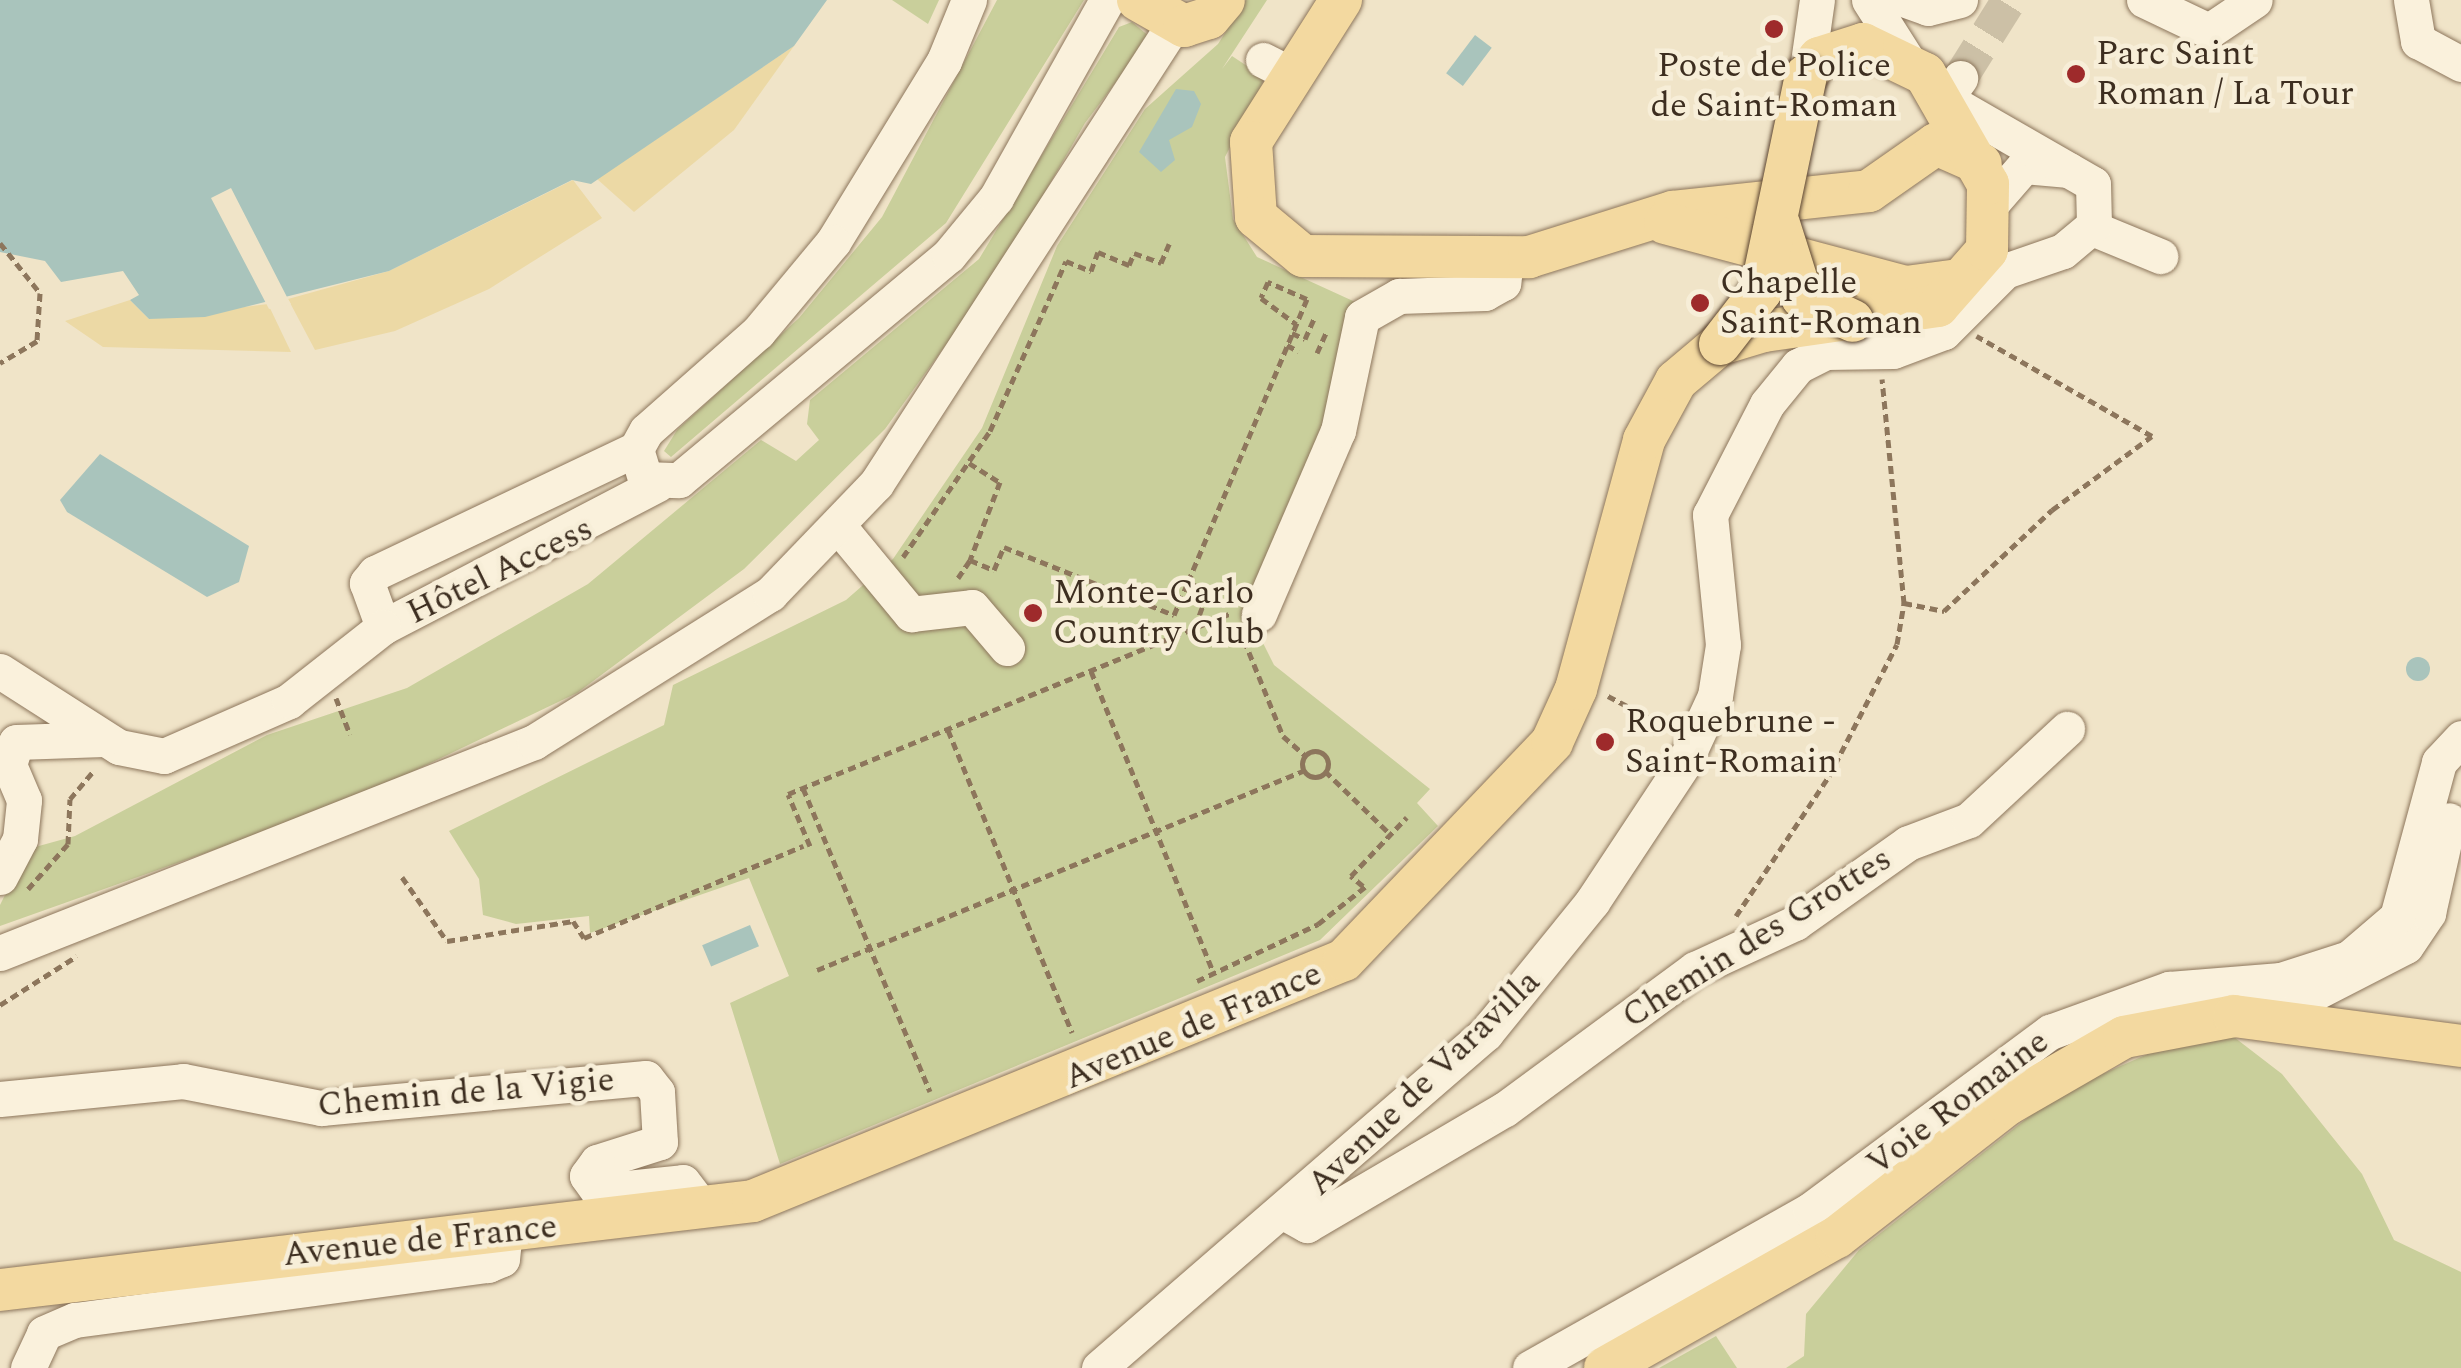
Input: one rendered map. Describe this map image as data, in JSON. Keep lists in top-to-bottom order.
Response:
{
  "streets": {
    "main road": ["Avenue de France"],
    "street": [
      "Hôtel Access",
      "Chemin des Grottes",
      "Avenue de Varavilla",
      "Chemin de la Vigie",
      "Voie Romaine"
    ]
  },
  "crossings": [
    ["Chemin des Grottes", "Avenue de Varavilla"],
    ["Avenue de France", "Chemin de la Vigie"]
  ],
  "places": [
    "Poste de Police de Saint-Roman",
    "Parc Saint Roman / La Tour",
    "Chapelle Saint-Roman",
    "Monte-Carlo Country Club",
    "Roquebrune - Saint-Romain"
  ]
}
